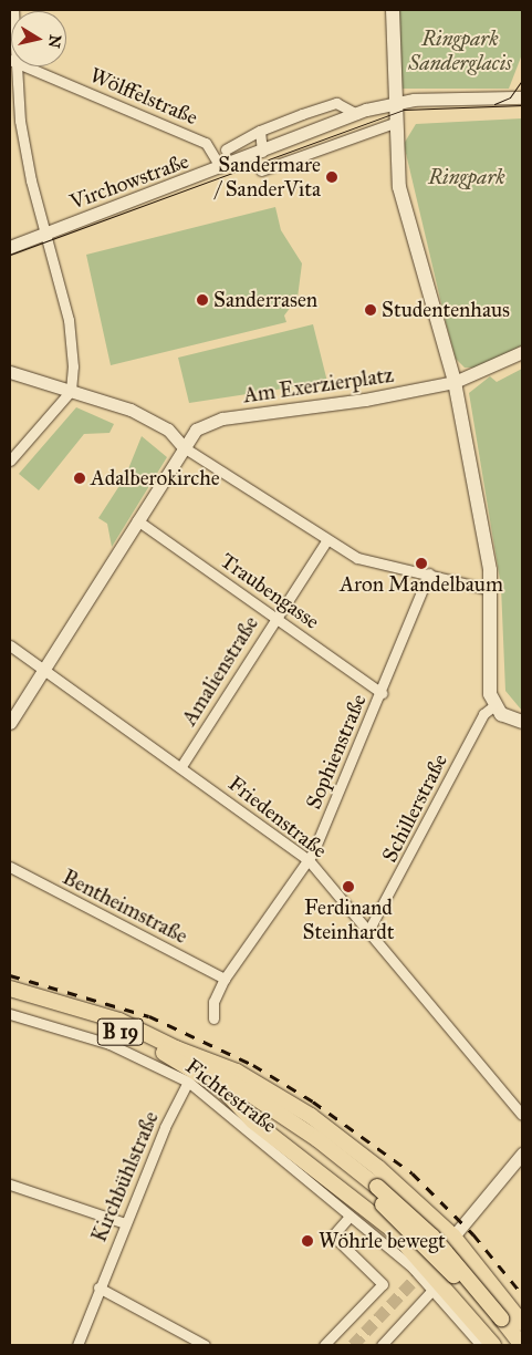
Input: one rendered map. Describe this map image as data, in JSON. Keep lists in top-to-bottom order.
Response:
{
  "streets": {
    "main road": ["B 19"],
    "street": [
      "Wölffelstraße",
      "Virchowstraße",
      "Am Exerzierplatz",
      "Traubengasse",
      "Amalienstraße",
      "Sophienstraße",
      "Schillerstraße",
      "Friedenstraße",
      "Bentheimstraße",
      "Fichtestraße",
      "Kirchbühlstraße"
    ]
  },
  "crossings": [
    ["Wölffelstraße", "Virchowstraße"],
    ["Traubengasse", "Amalienstraße"],
    ["Traubengasse", "Sophienstraße"],
    ["Amalienstraße", "Friedenstraße"],
    ["Sophienstraße", "Friedenstraße"],
    ["Sophienstraße", "Bentheimstraße"],
    ["Schillerstraße", "Friedenstraße"],
    ["Fichtestraße", "Kirchbühlstraße"]
  ],
  "parks": ["Ringpark Sanderglacis", "Ringpark"],
  "places": [
    "Sandermare / SanderVita",
    "Sanderrasen",
    "Studentenhaus",
    "Adalberokirche",
    "Aron Mandelbaum",
    "Ferdinand Steinhardt",
    "Wöhrle bewegt"
  ],
  "north": "right"
}
